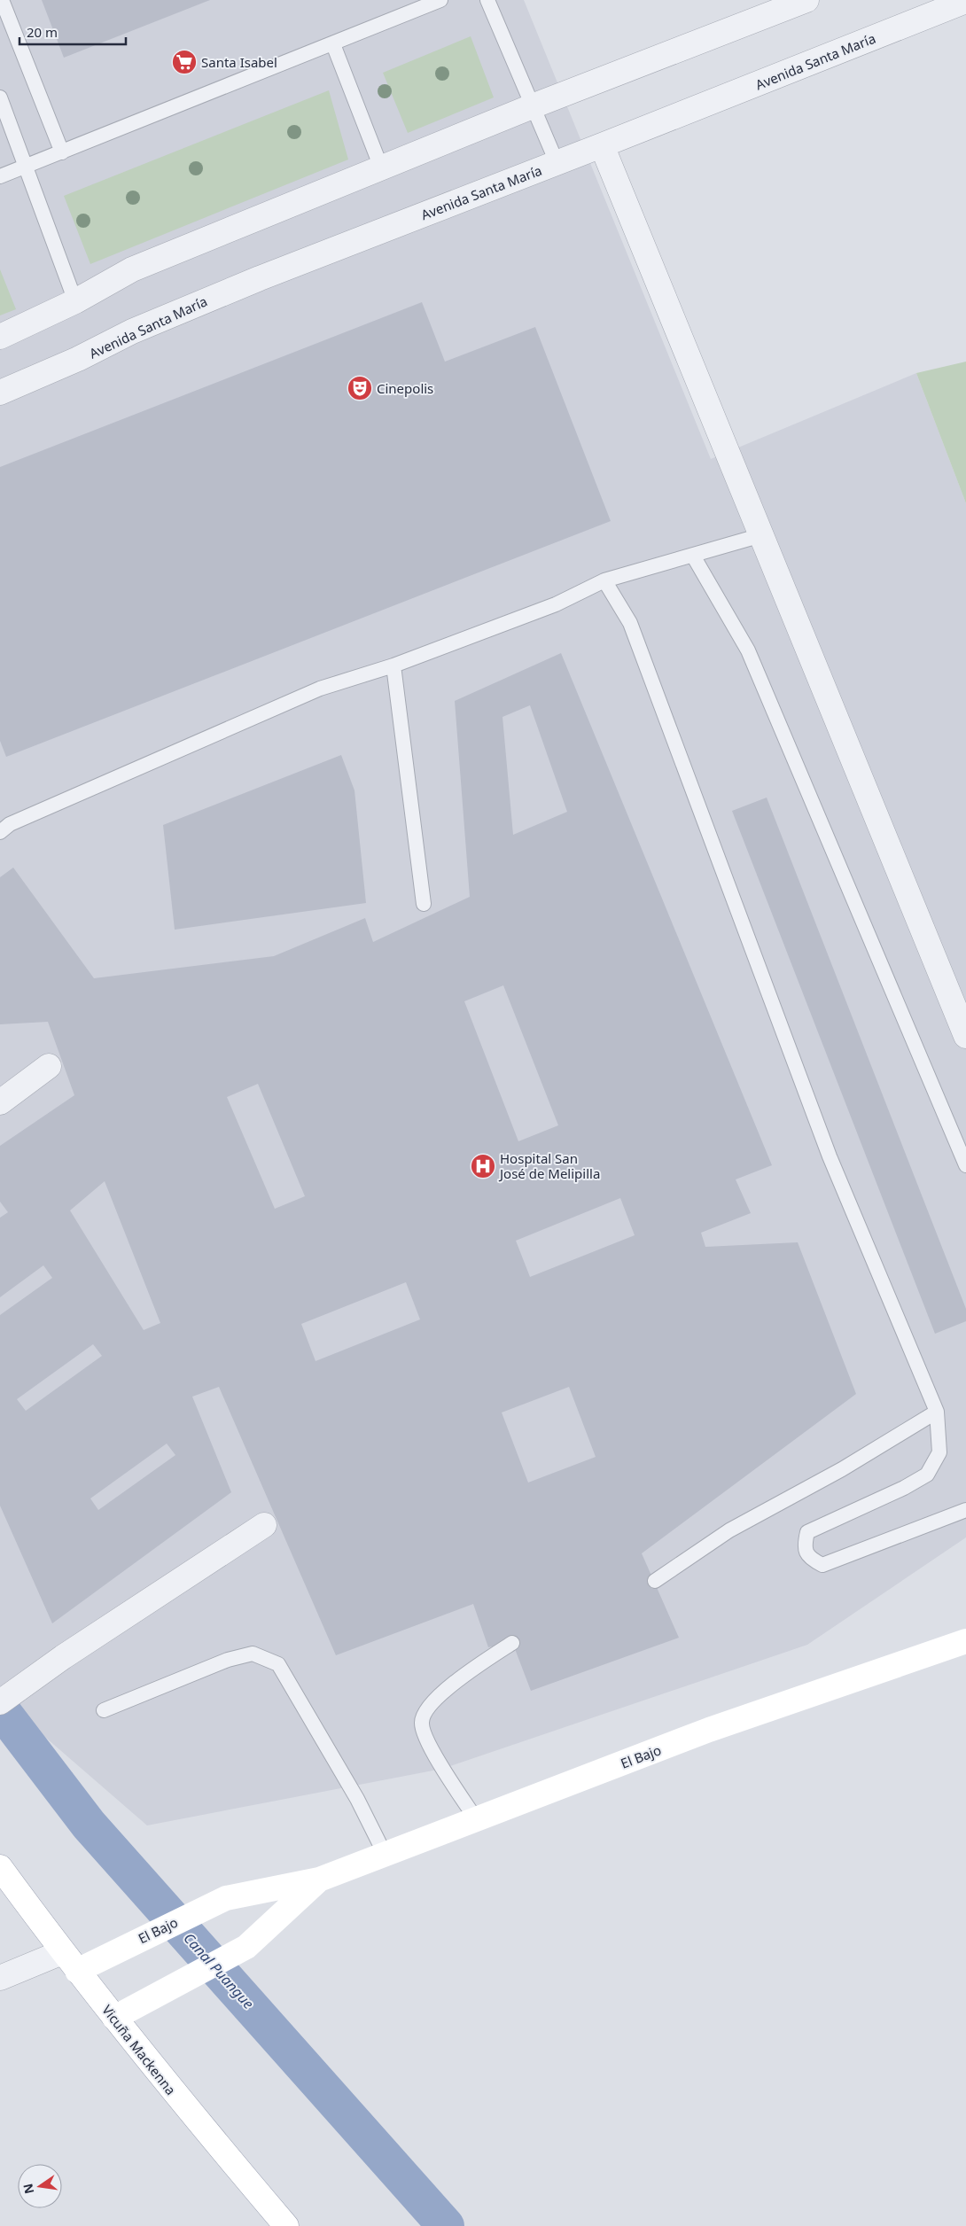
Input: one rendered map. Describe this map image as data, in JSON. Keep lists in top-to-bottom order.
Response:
{
  "streets": {
    "street": ["Avenida Santa María", "El Bajo", "Vicuña Mackenna"]
  },
  "crossings": [
    ["El Bajo", "Vicuña Mackenna"]
  ],
  "water": ["Canal Puangue"],
  "places": {
    "supermarket": ["Santa Isabel"],
    "theatre": ["Cinepolis"],
    "hospital": ["Hospital San José de Melipilla"]
  },
  "scale_bar": "20 m",
  "north": "left"
}
